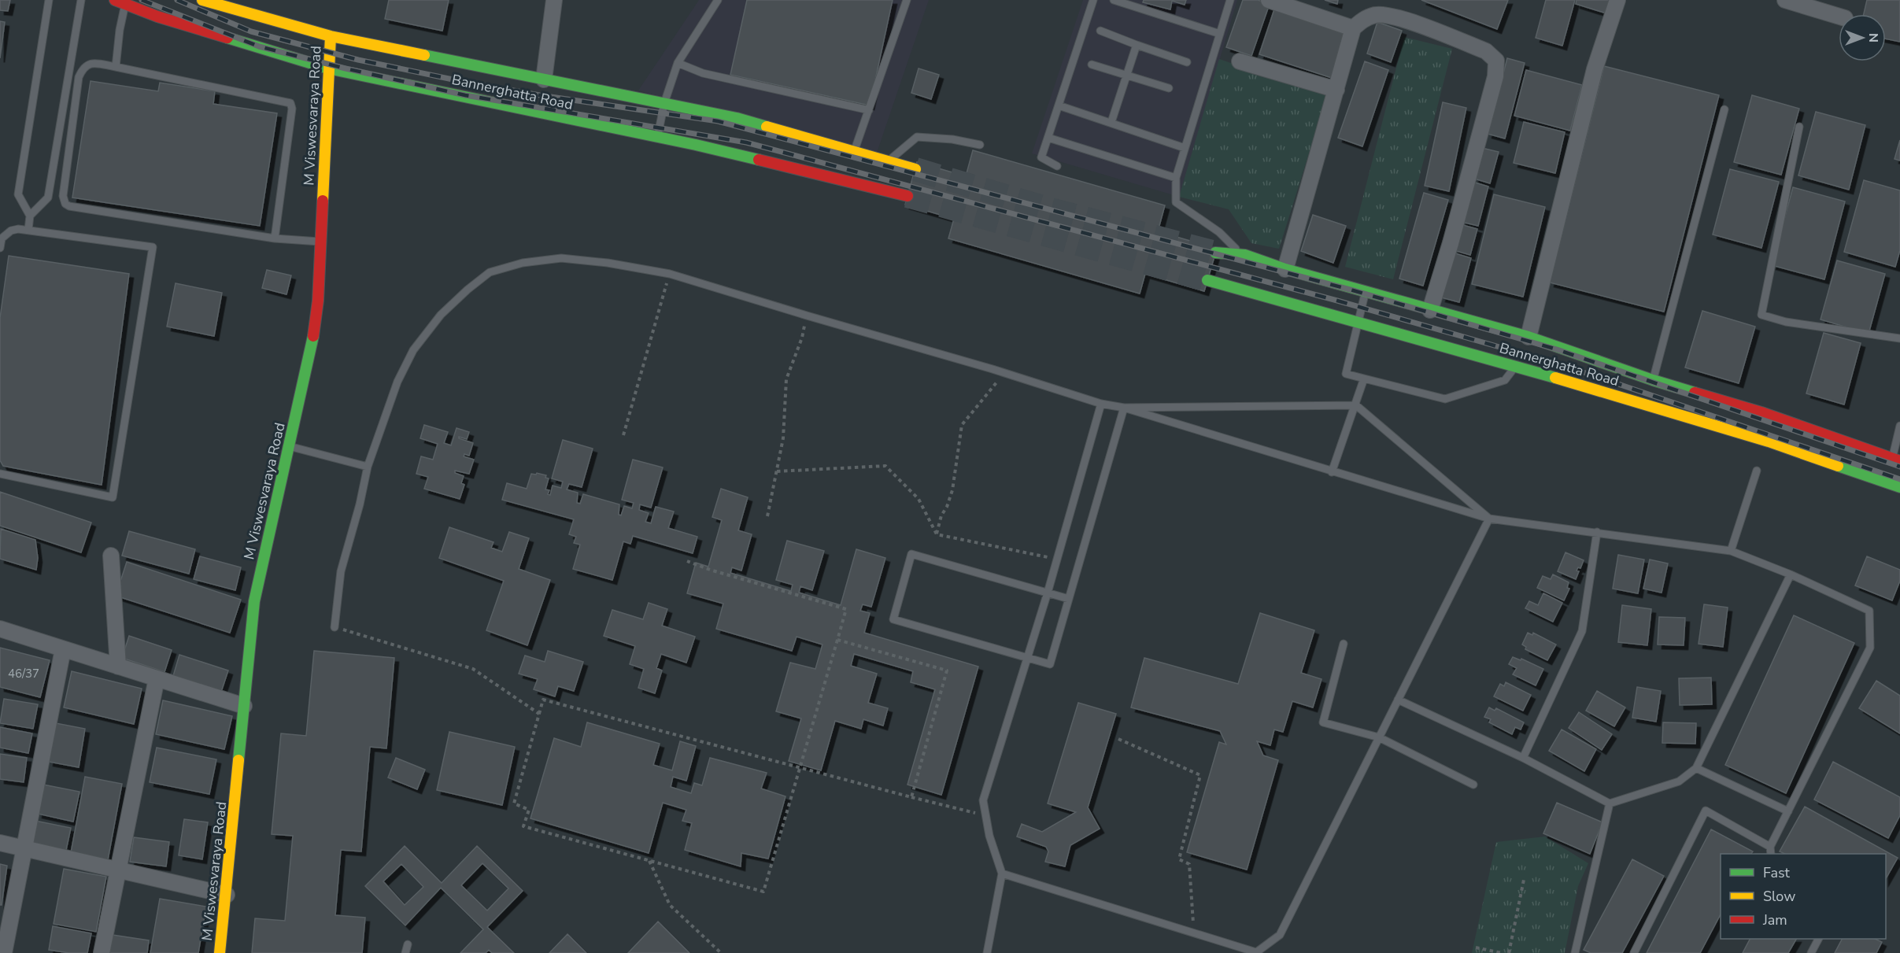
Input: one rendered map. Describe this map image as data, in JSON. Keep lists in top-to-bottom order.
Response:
{
  "streets": {
    "main road": ["Bannerghatta Road", "M Viswesvaraya Road"]
  },
  "crossings": [
    ["Bannerghatta Road", "M Viswesvaraya Road"]
  ],
  "house_numbers": ["46/37"],
  "legend": ["Fast", "Slow", "Jam"],
  "north": "right"
}
